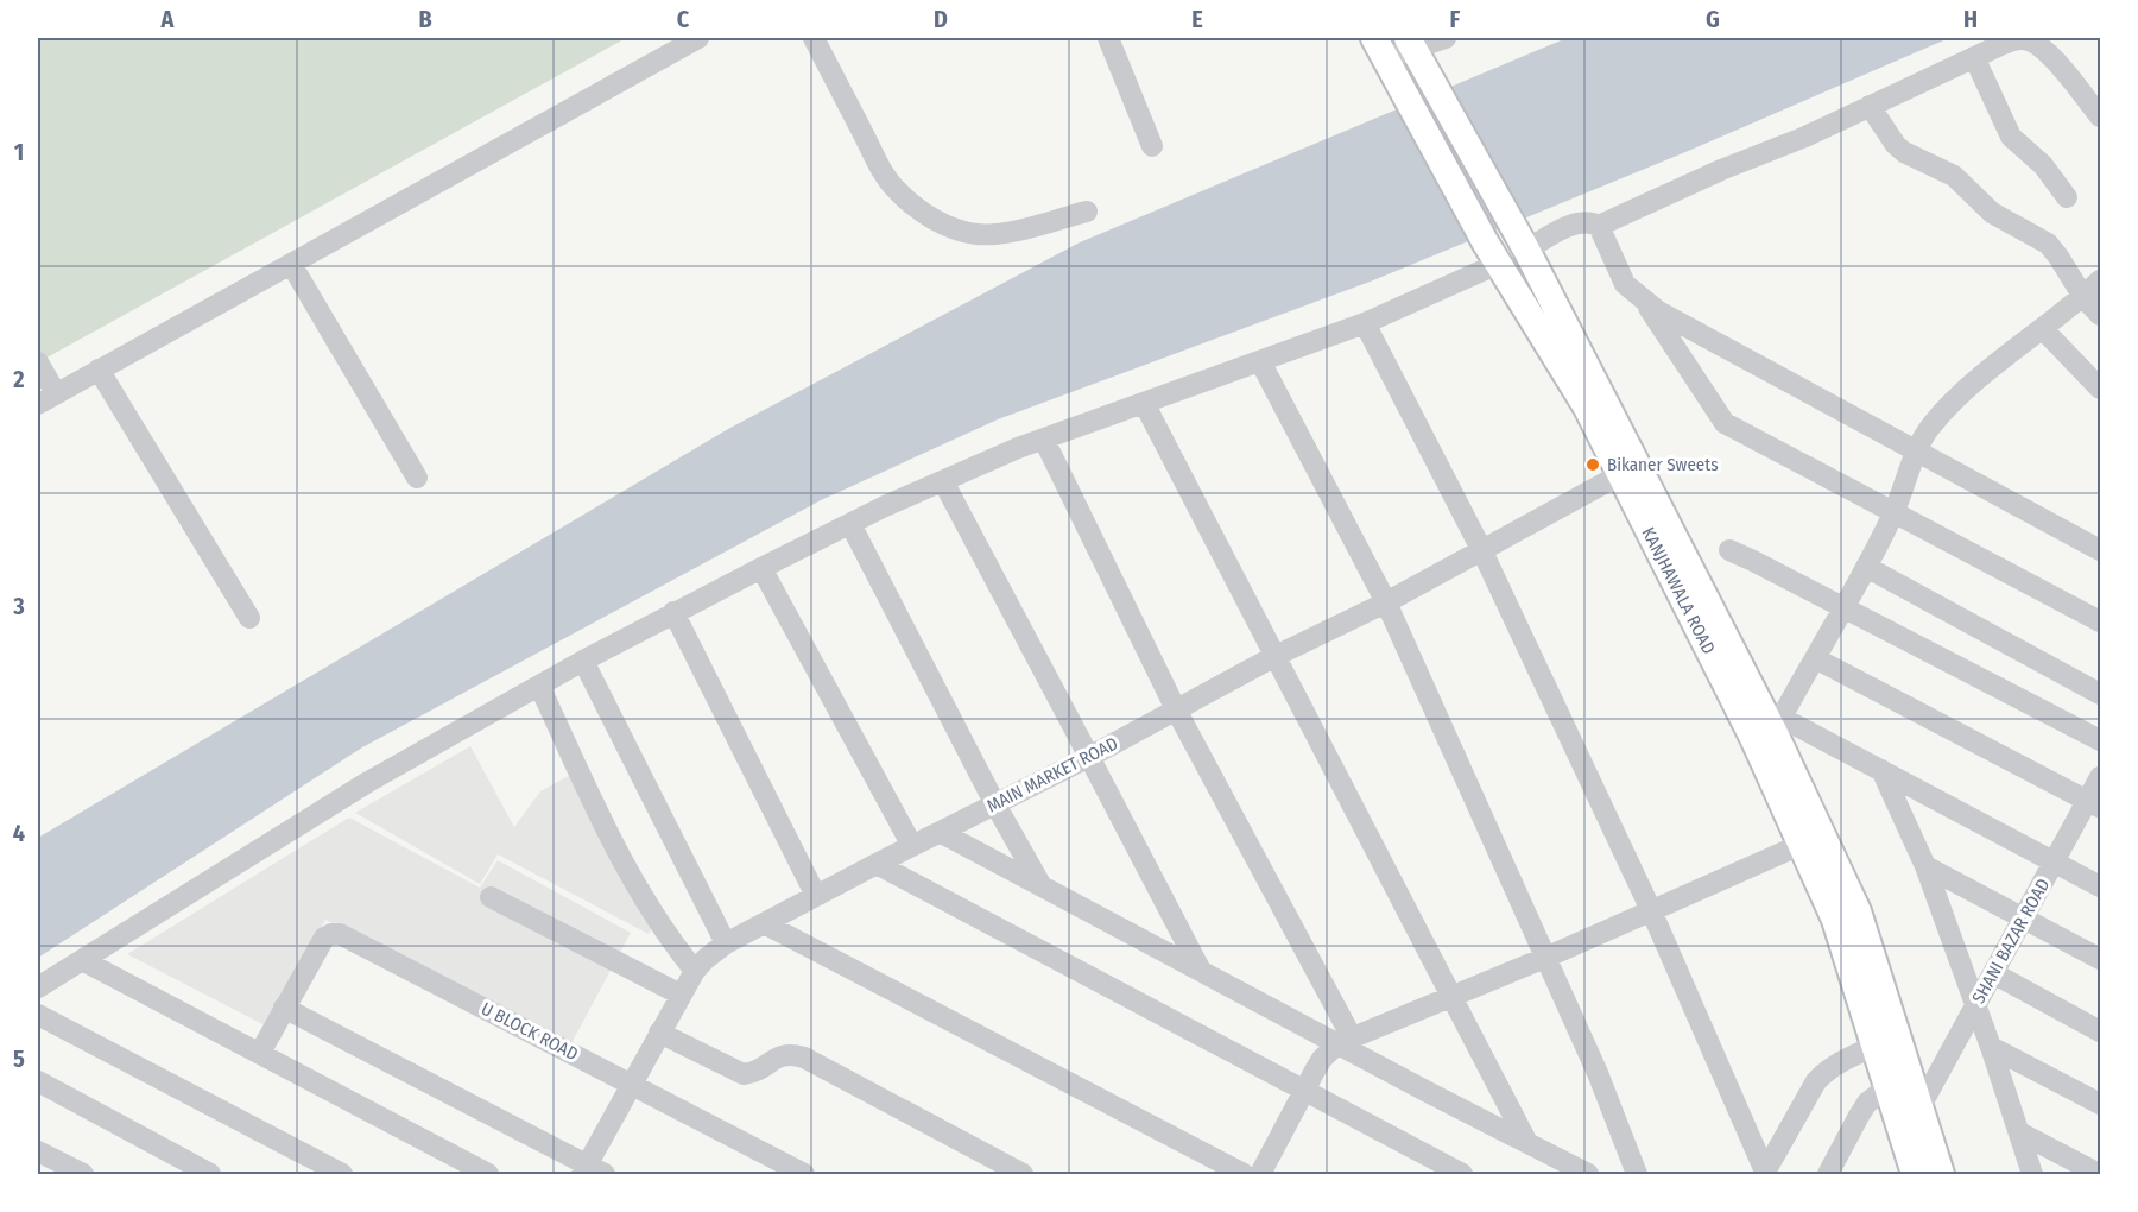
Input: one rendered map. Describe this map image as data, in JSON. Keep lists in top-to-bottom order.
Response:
{
  "streets": {
    "main road": ["KANJHAWALA ROAD"],
    "street": ["MAIN MARKET ROAD", "SHANI BAZAR ROAD", "U BLOCK ROAD"]
  },
  "crossings": [
    ["KANJHAWALA ROAD", "MAIN MARKET ROAD"],
    ["KANJHAWALA ROAD", "SHANI BAZAR ROAD"],
    ["MAIN MARKET ROAD", "U BLOCK ROAD"]
  ],
  "places": ["Bikaner Sweets"],
  "grid": {
    "columns": [
      "A",
      "B",
      "C",
      "D",
      "E",
      "F",
      "G",
      "H"
    ],
    "rows": [
      "1",
      "2",
      "3",
      "4",
      "5"
    ]
  }
}
